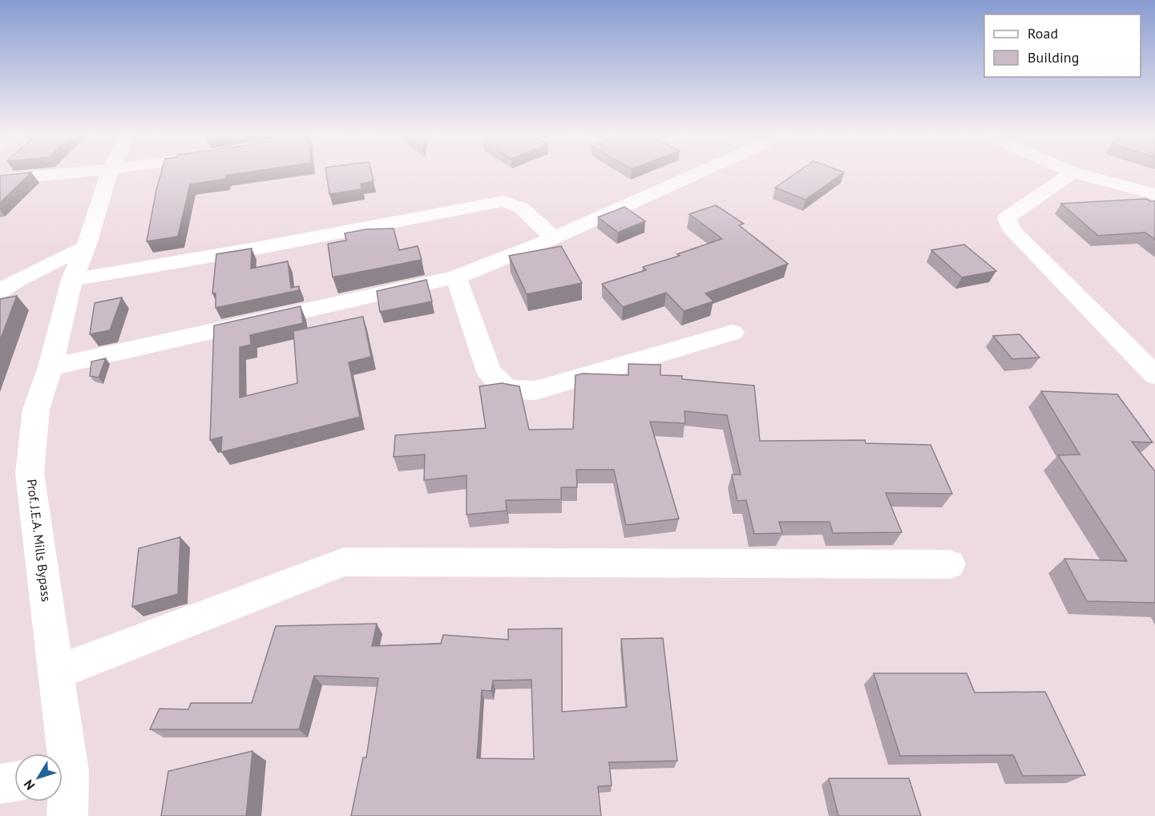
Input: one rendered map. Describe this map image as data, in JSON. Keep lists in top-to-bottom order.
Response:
{
  "streets": {
    "street": ["Prof. J.E.A. Mills Bypass"]
  },
  "legend": ["Road", "Building"],
  "north": "bottom left"
}
